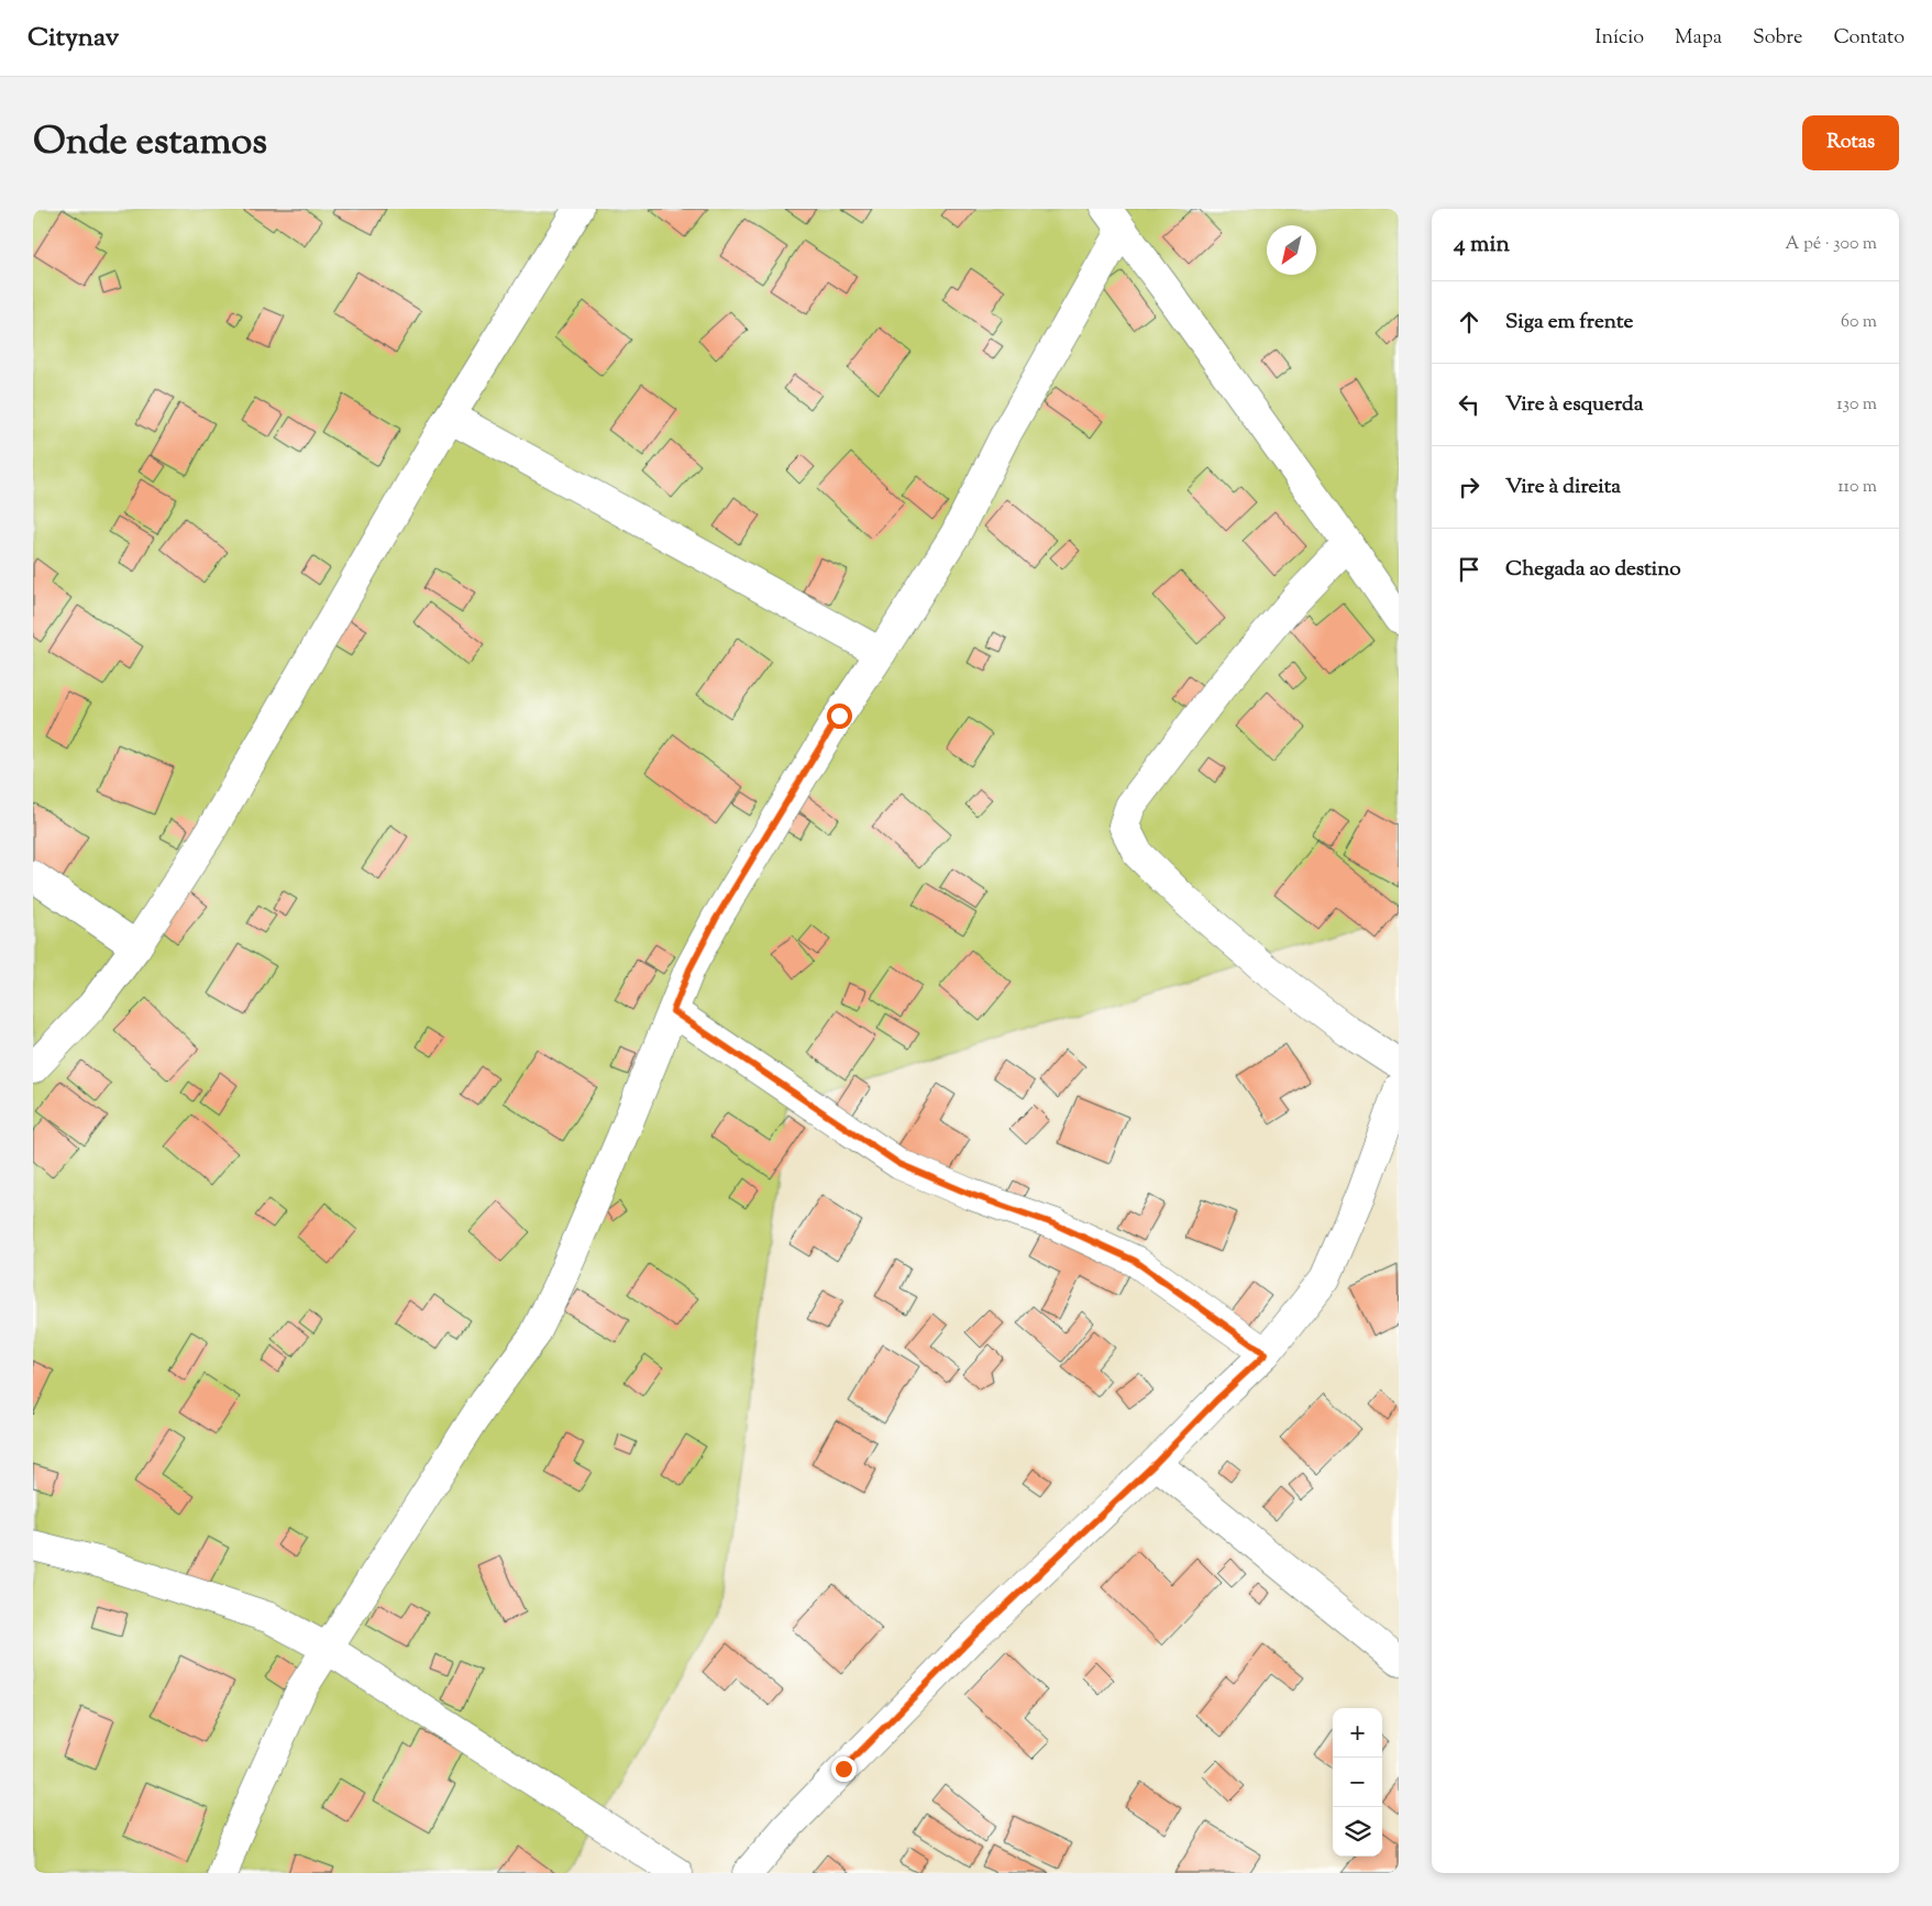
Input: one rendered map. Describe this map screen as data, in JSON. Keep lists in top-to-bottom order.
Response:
{
  "north": "bottom left",
  "page": {
    "header": "Citynav",
    "nav": [
      "Início",
      "Mapa",
      "Sobre",
      "Contato"
    ],
    "title": "Onde estamos",
    "buttons": "Rotas",
    "heading": ["4 min", "A pé · 300 m"],
    "list": [
      ["Siga em frente", "60 m"],
      ["Vire à esquerda", "130 m"],
      ["Vire à direita", "110 m"],
      "Chegada ao destino"
    ],
    "map_buttons": ["+", "−"]
  }
}
